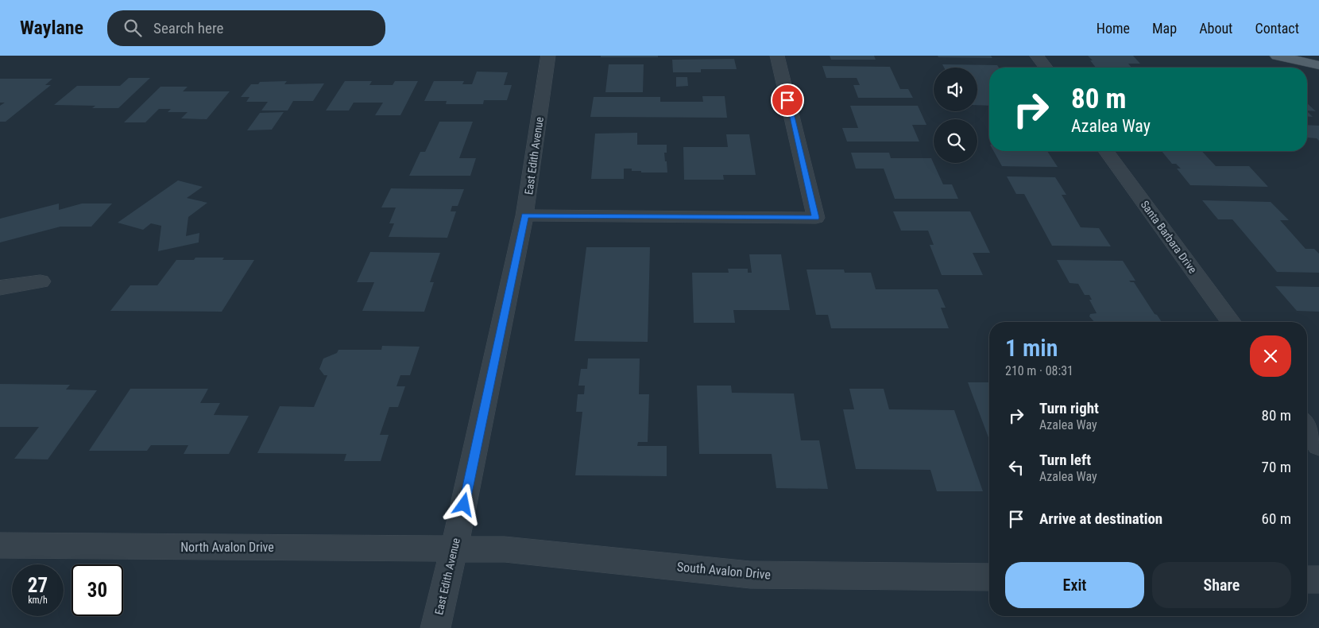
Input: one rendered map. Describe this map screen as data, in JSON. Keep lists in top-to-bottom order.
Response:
{
  "streets": {
    "street": [
      "East Edith Avenue",
      "Santa Barbara Drive",
      "North Avalon Drive",
      "South Avalon Drive"
    ]
  },
  "crossings": [
    ["East Edith Avenue", "North Avalon Drive"],
    ["East Edith Avenue", "South Avalon Drive"],
    ["North Avalon Drive", "South Avalon Drive"]
  ],
  "page": {
    "header": "Waylane",
    "search": "Search here",
    "nav": [
      "Home",
      "Map",
      "About",
      "Contact"
    ],
    "turn": ["80 m", "Azalea Way"],
    "heading": ["1 min", "210 m · 08:31"],
    "list": [
      {
        "name": "Turn right",
        "note": "Azalea Way",
        "value": "80 m"
      },
      {
        "name": "Turn left",
        "note": "Azalea Way",
        "value": "70 m"
      },
      {
        "name": "Arrive at destination",
        "value": "60 m"
      }
    ],
    "buttons": ["Exit", "Share"],
    "speed": "27 km/h",
    "limit": "30"
  }
}
